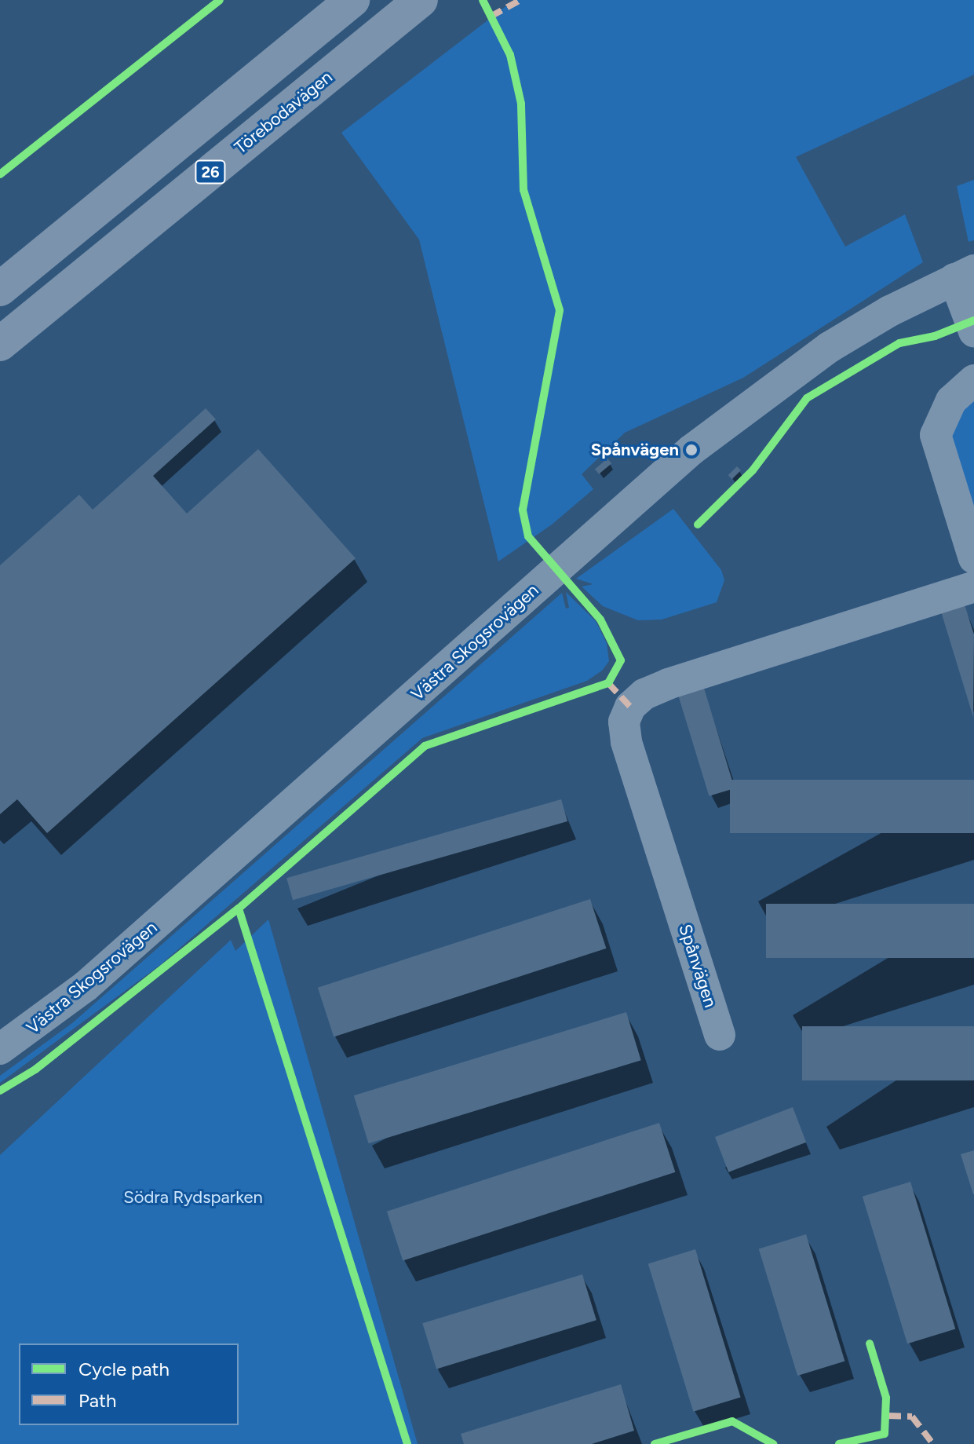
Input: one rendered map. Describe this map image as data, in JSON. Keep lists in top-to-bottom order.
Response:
{
  "streets": {
    "highway": ["Törebodavägen", "26"],
    "street": ["Västra Skogsrovägen", "Spånvägen"]
  },
  "parks": ["Södra Rydsparken"],
  "places": ["Spånvägen"],
  "legend": ["Cycle path", "Path"]
}
